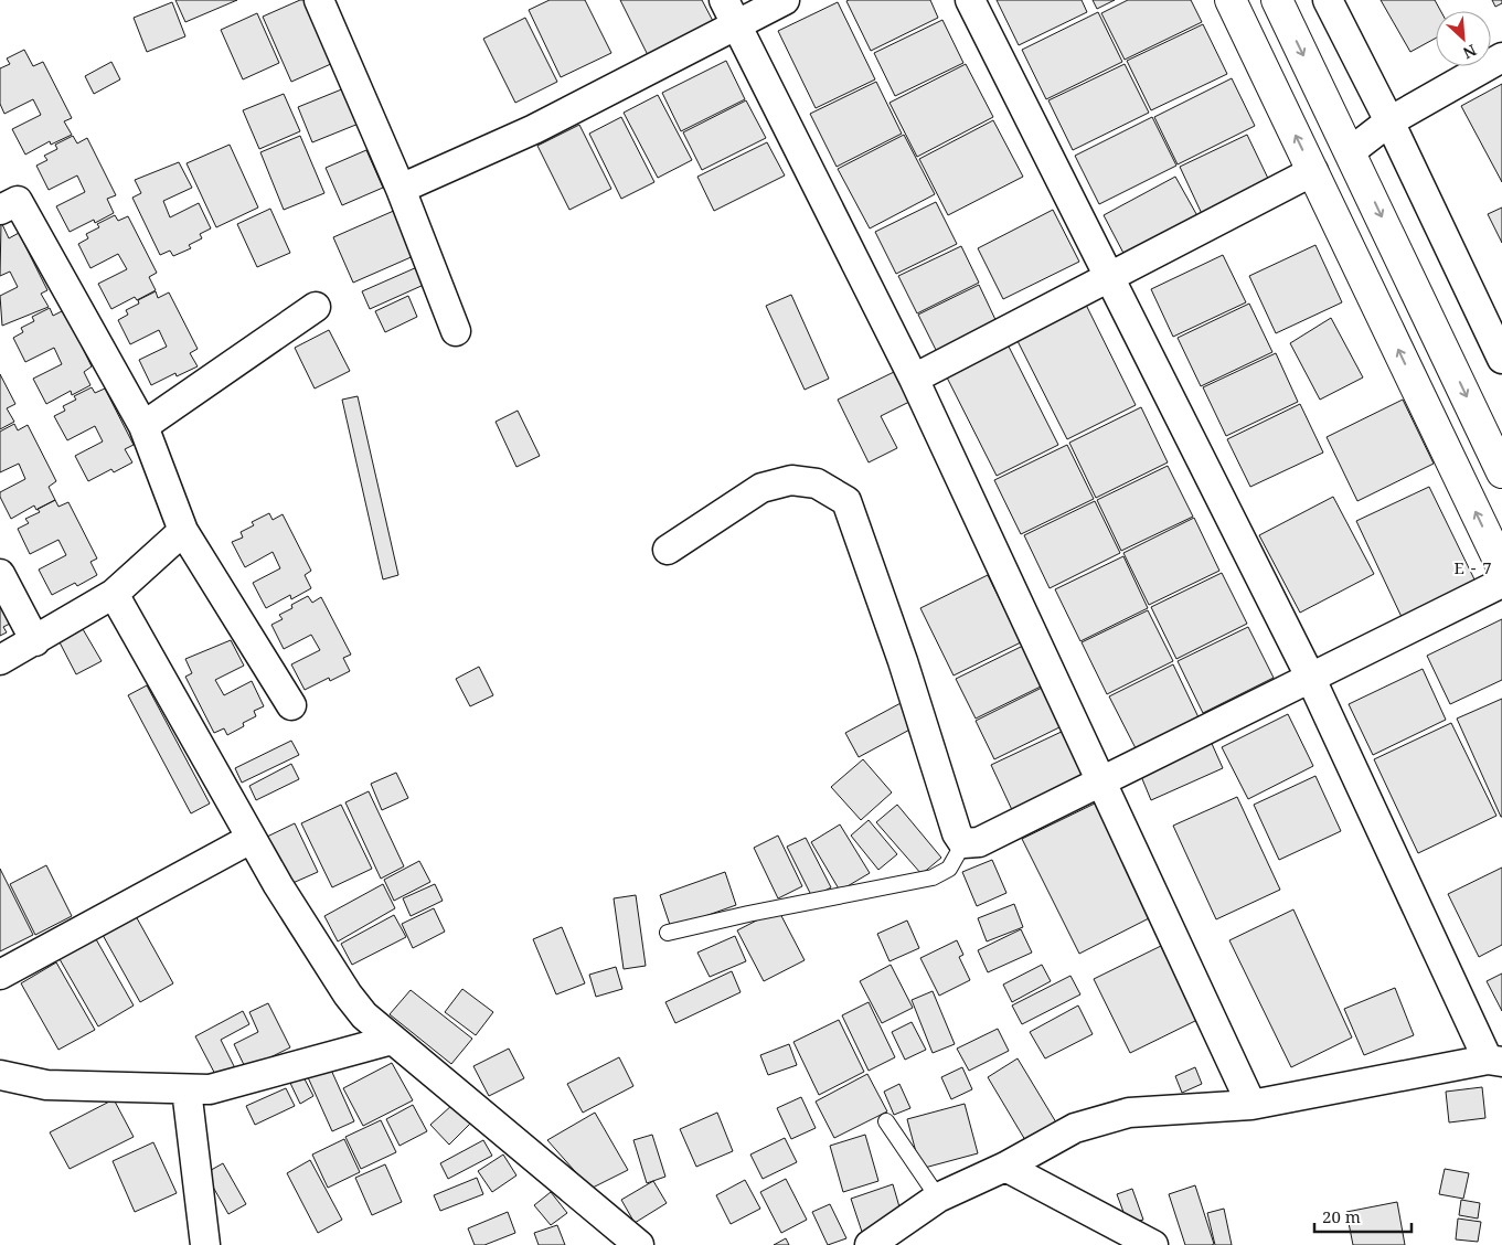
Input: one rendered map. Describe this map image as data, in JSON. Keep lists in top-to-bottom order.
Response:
{
  "districts": ["E - 7"],
  "scale_bar": "20 m",
  "north": "bottom right"
}
